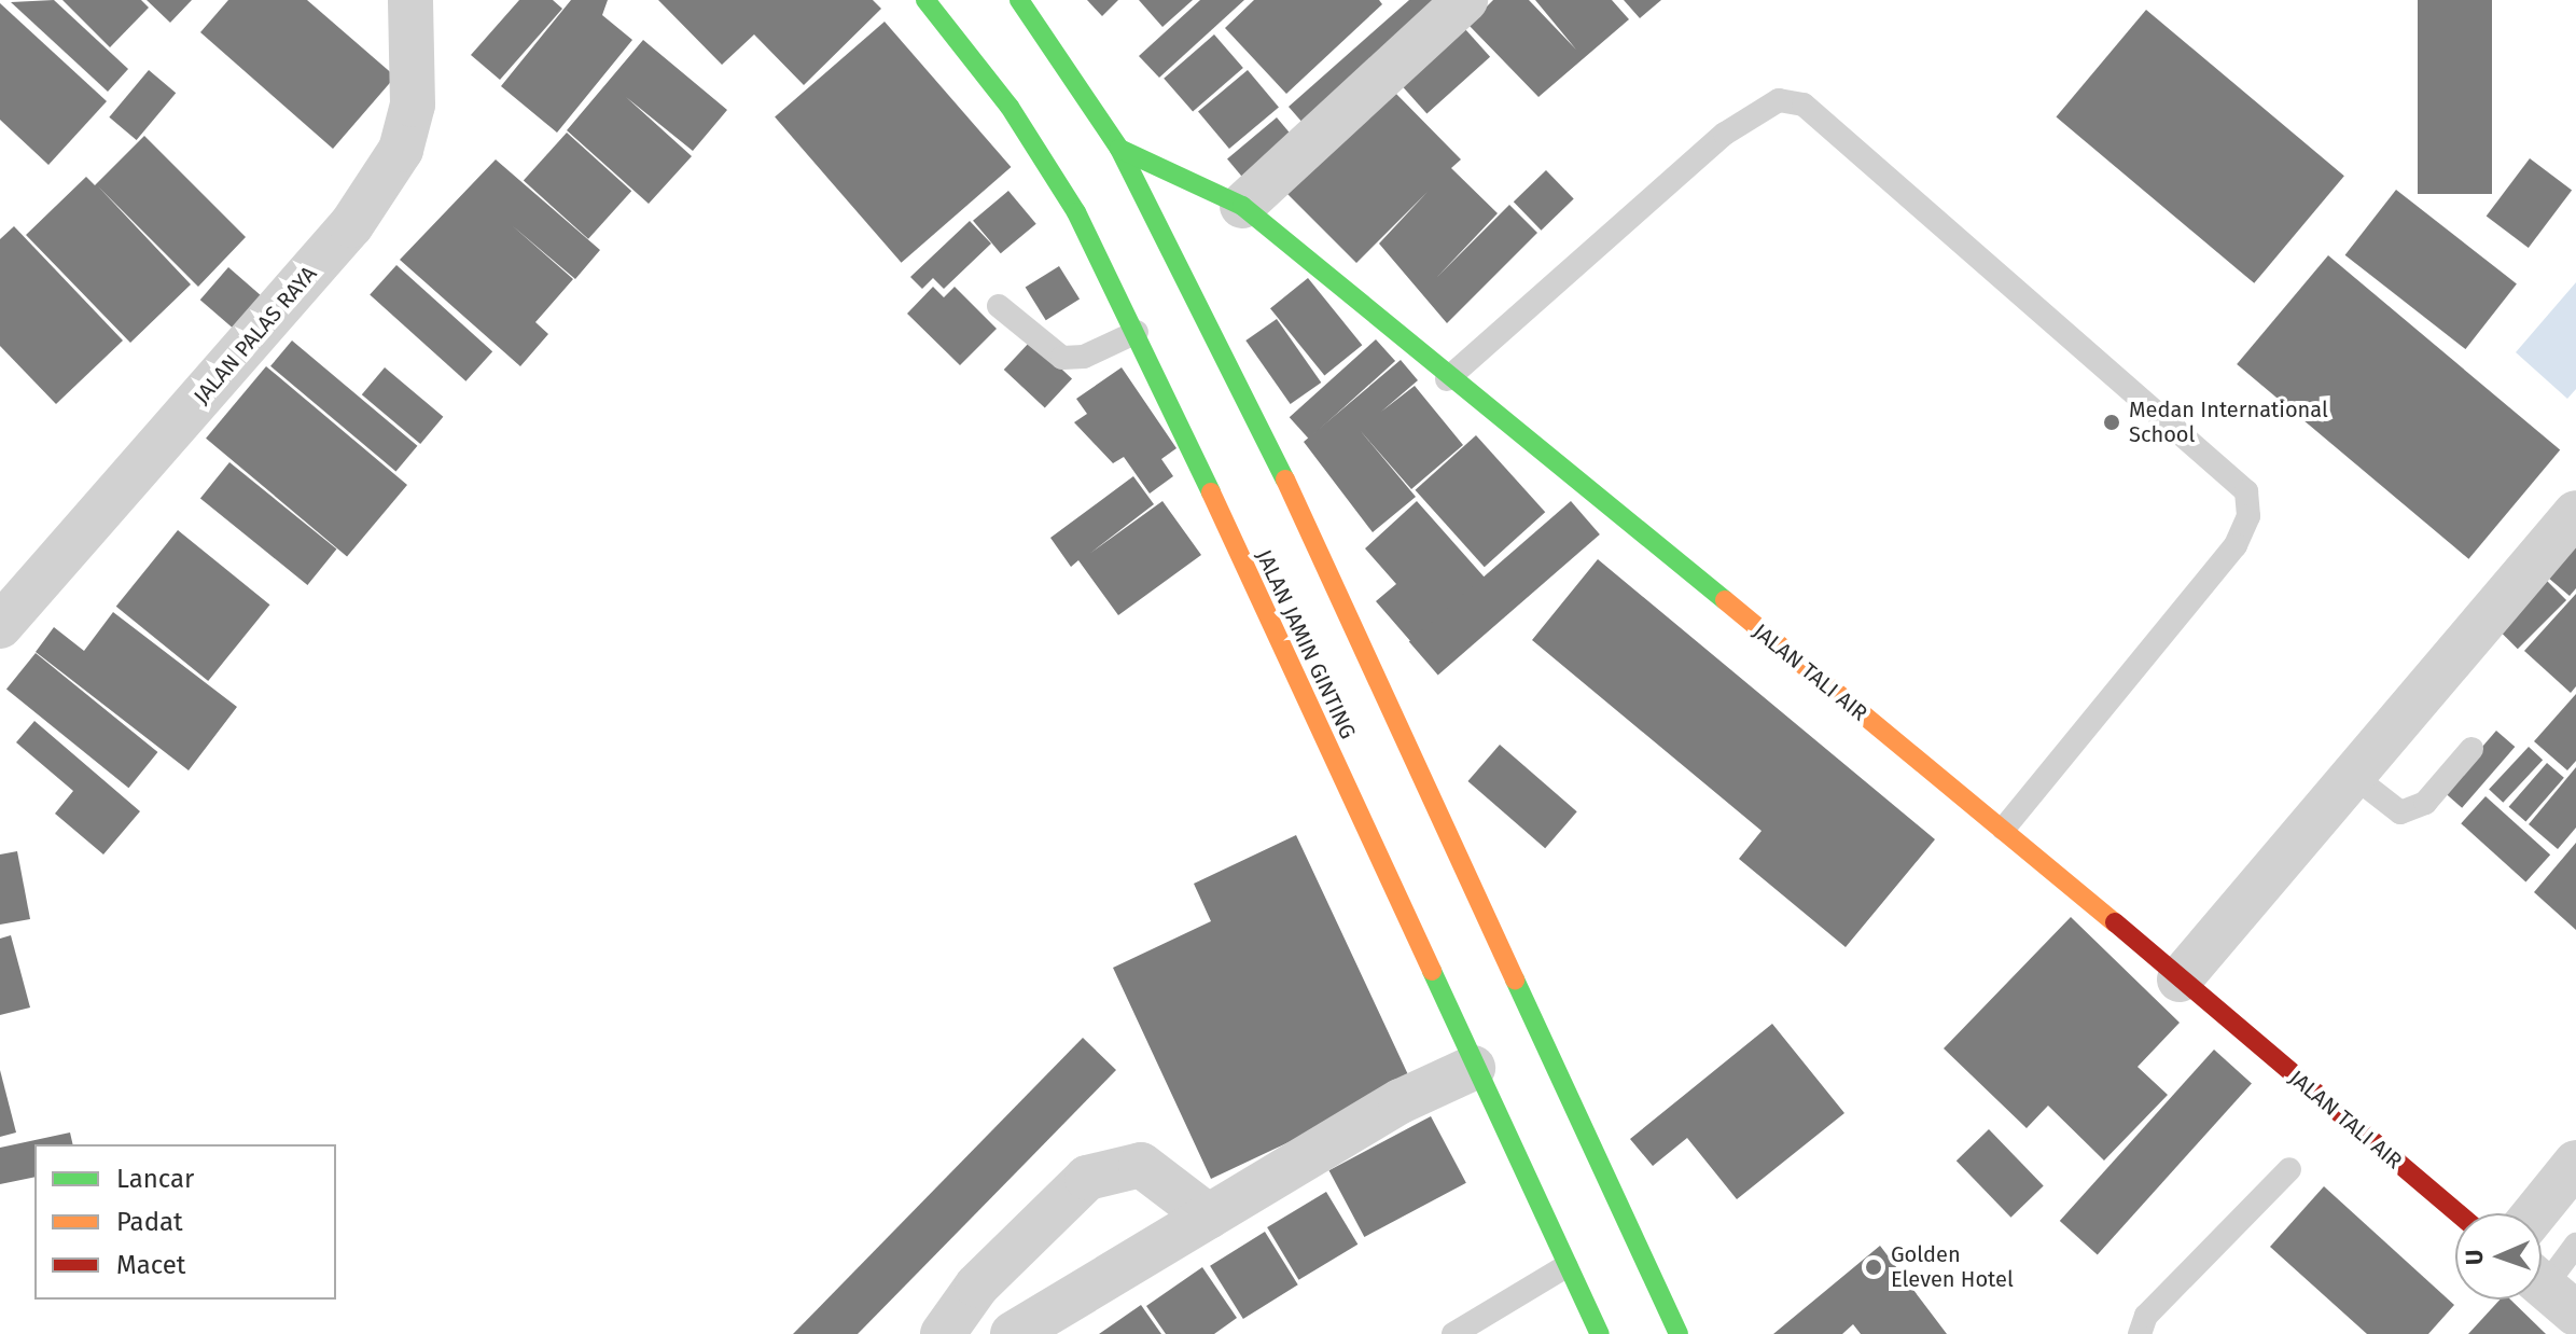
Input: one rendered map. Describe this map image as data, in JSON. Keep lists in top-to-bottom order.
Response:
{
  "streets": {
    "main road": ["JALAN JAMIN GINTING", "JALAN TALI AIR"],
    "street": ["JALAN PALAS RAYA"]
  },
  "places": ["Medan International School", "Golden Eleven Hotel"],
  "legend": ["Lancar", "Padat", "Macet"],
  "north": "left"
}
